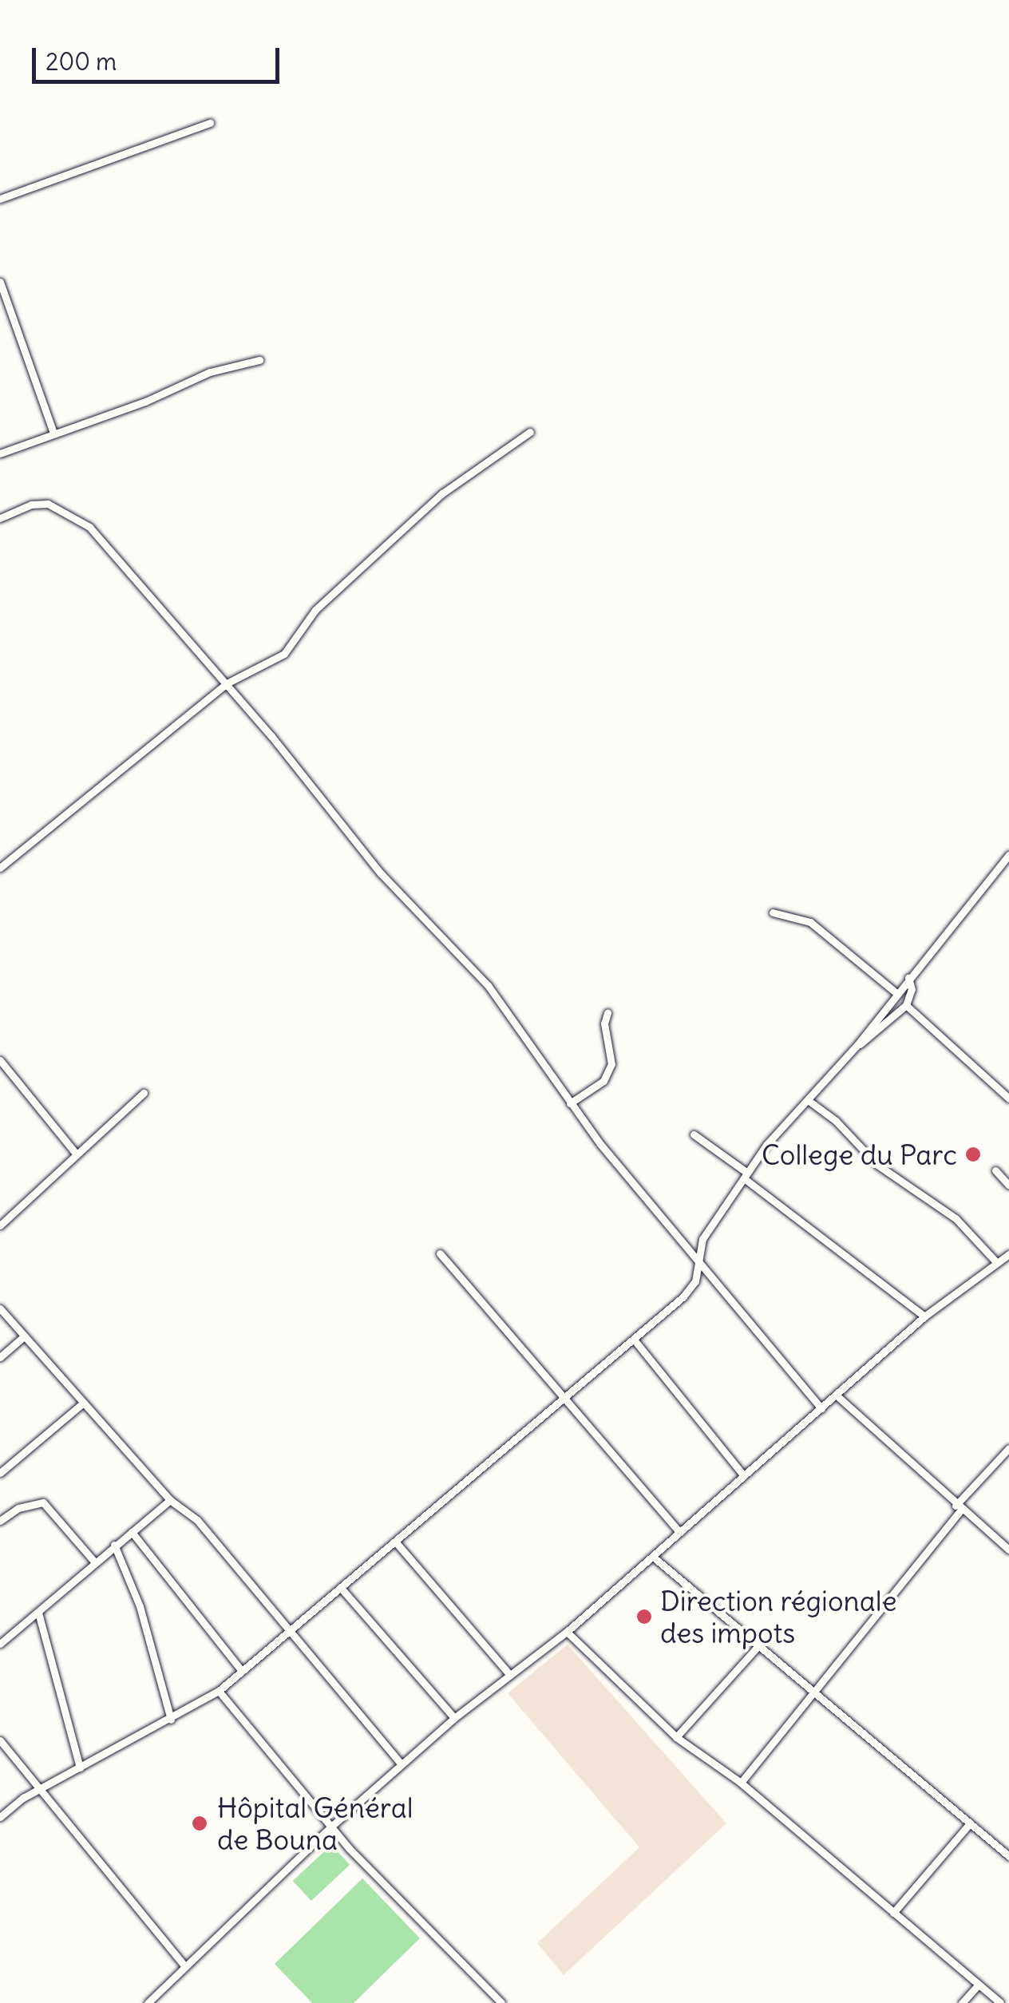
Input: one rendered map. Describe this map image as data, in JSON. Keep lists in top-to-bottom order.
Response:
{
  "places": ["College du Parc", "Direction régionale des impots", "Hôpital Général de Bouna"],
  "scale_bar": "200 m"
}
